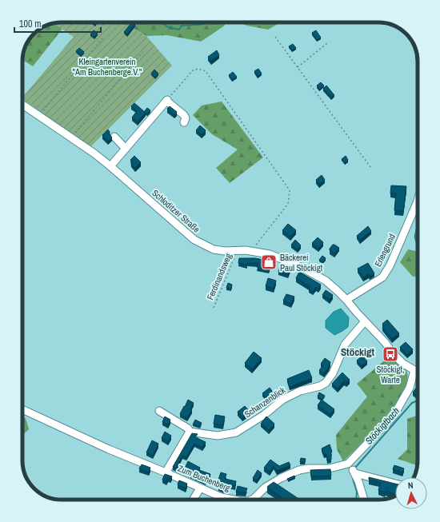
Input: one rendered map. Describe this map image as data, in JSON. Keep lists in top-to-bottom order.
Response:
{
  "streets": {
    "street": [
      "Schloditzer Straße",
      "Erlengrund",
      "Schanzenblick",
      "Zum Buchenberg"
    ],
    "path": ["Ferdinandsweg"]
  },
  "crossings": [
    ["Schloditzer Straße", "Erlengrund"],
    ["Schloditzer Straße", "Ferdinandsweg"],
    ["Schloditzer Straße", "Schanzenblick"]
  ],
  "districts": ["Stöckigt"],
  "water": ["Stöckigtbach"],
  "parks": ["Kleingartenverein \"Am Buchenberge.V.\""],
  "places": {
    "shop": ["Bäckerei Paul Stöckigt"],
    "bus stop": ["Stöckigt, Warte"]
  },
  "scale_bar": "100 m",
  "north": "top"
}
